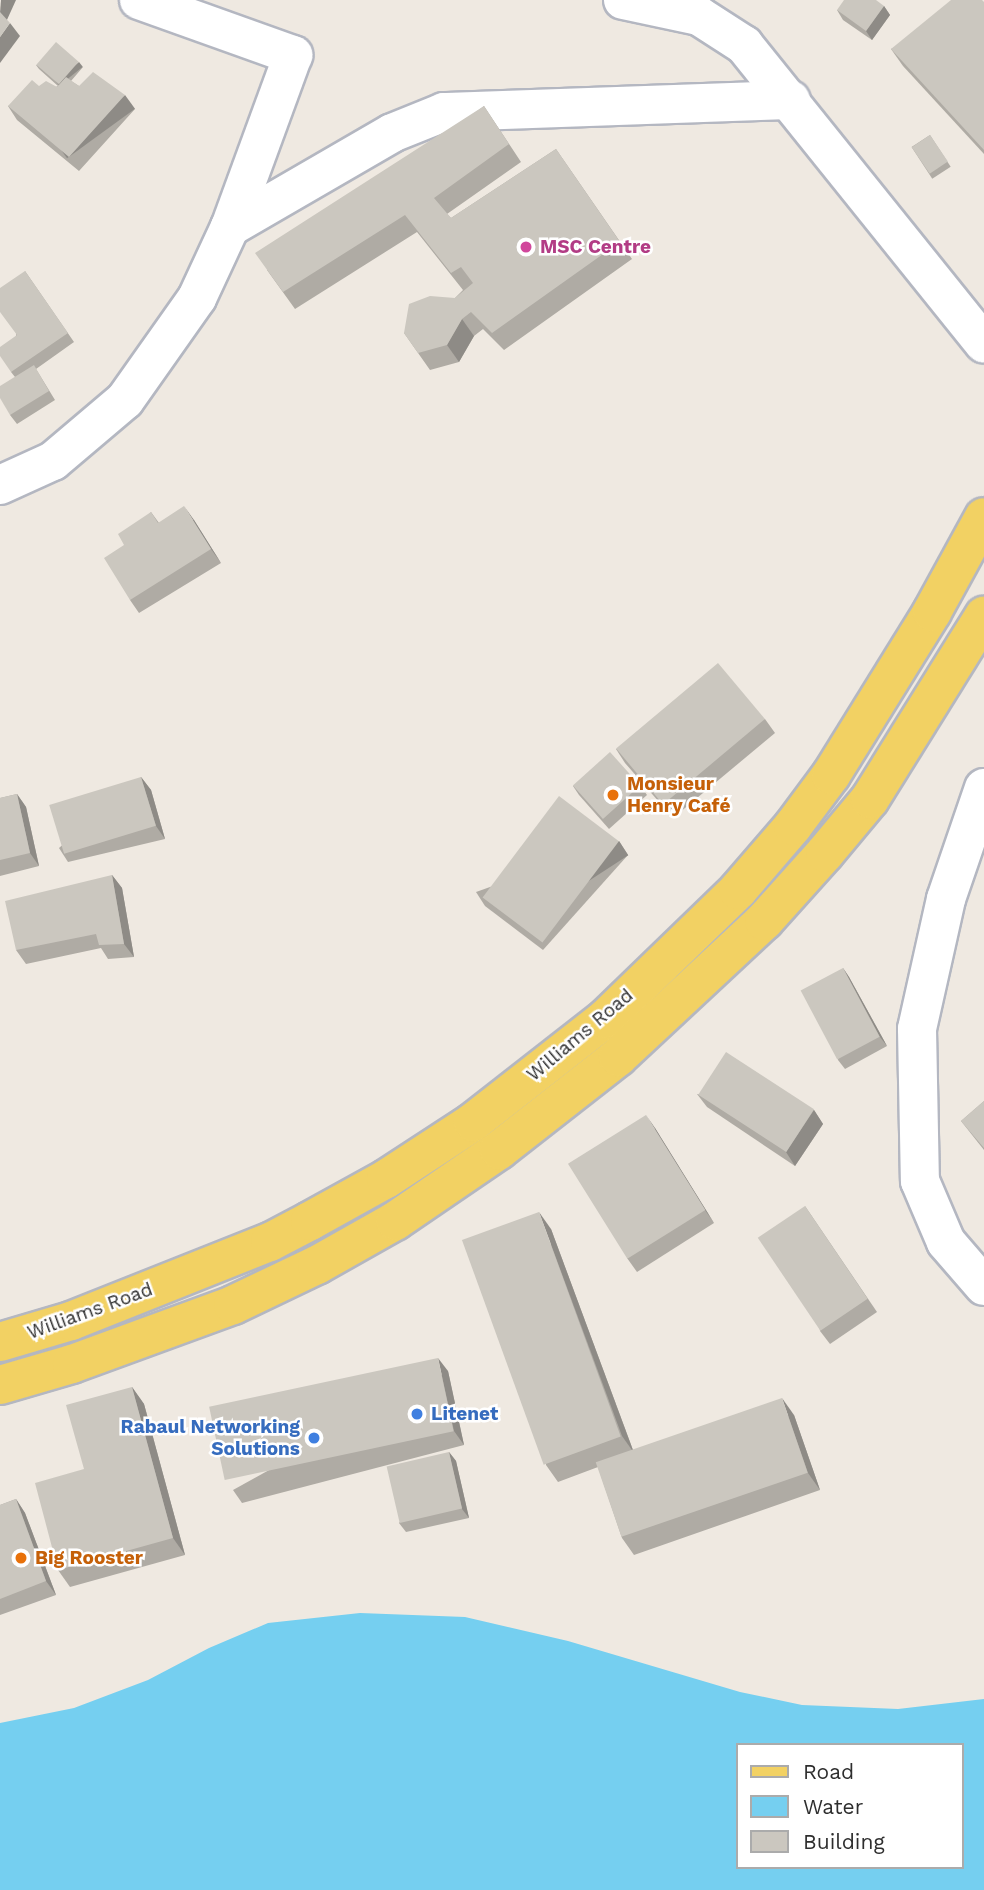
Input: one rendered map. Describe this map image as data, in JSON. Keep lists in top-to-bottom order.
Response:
{
  "streets": {
    "main road": ["Williams Road"]
  },
  "places": [
    "MSC Centre",
    "Monsieur Henry Café",
    "Litenet",
    "Rabaul Networking Solutions",
    "Big Rooster"
  ],
  "legend": ["Road", "Water", "Building"]
}
